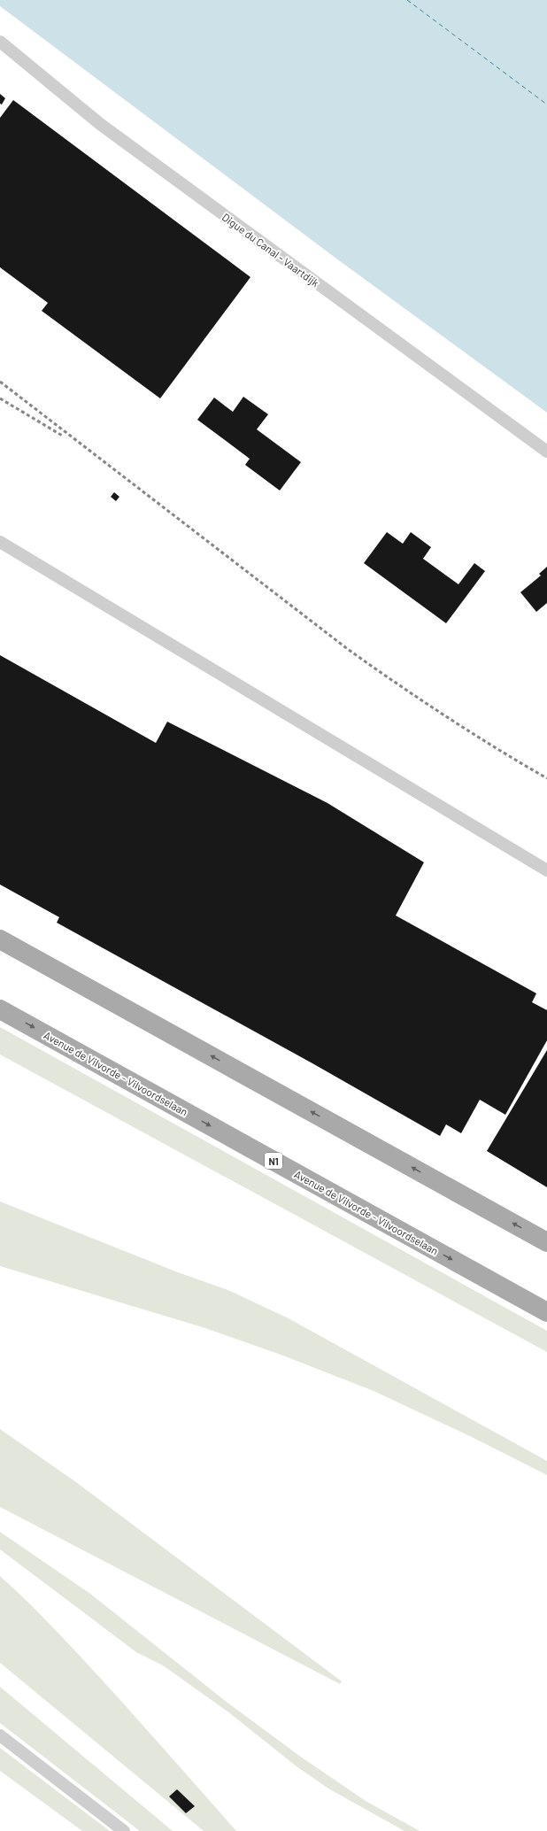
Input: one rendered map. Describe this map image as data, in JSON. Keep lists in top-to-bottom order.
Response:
{
  "streets": {
    "main road": ["Avenue de Vilvorde - Vilvoordselaan", "N1"],
    "lane": ["Digue du Canal - Vaartdijk"]
  }
}
